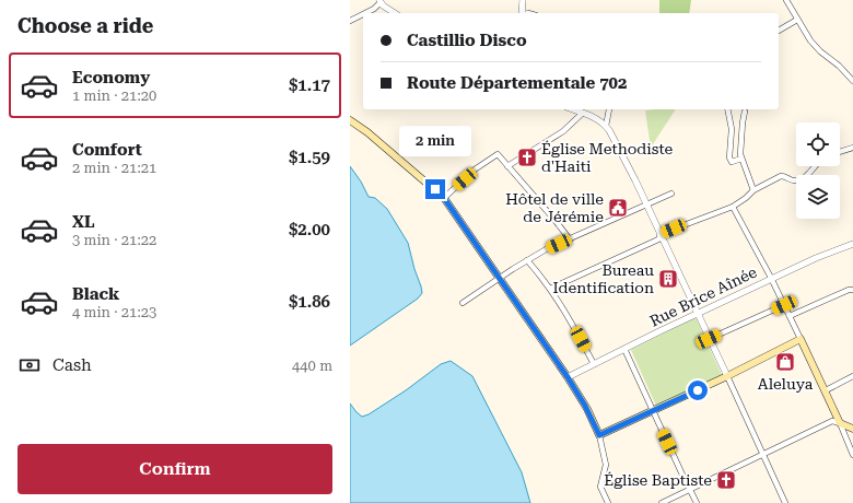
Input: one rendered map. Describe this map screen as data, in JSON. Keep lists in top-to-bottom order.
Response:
{
  "streets": {
    "street": ["Rue Brice Aînée"]
  },
  "places": {
    "church": ["Église Methodiste d'Haiti", "Église Baptiste"],
    "public building": ["Hôtel de ville de Jérémie"],
    "building": ["Bureau Identification"],
    "shop": ["Aleluya"]
  },
  "page": {
    "heading": "Choose a ride",
    "banner": ["Castillio Disco", "Route Départementale 702"],
    "list": [
      {
        "name": "Economy",
        "note": "1 min · 21:20",
        "value": "$1.17"
      },
      {
        "name": "Comfort",
        "note": "2 min · 21:21",
        "value": "$1.59"
      },
      {
        "name": "XL",
        "note": "3 min · 21:22",
        "value": "$2.00"
      },
      {
        "name": "Black",
        "note": "4 min · 21:23",
        "value": "$1.86"
      }
    ],
    "bubble": "2 min",
    "pay": ["Cash", "440 m"],
    "buttons": "Confirm"
  }
}
